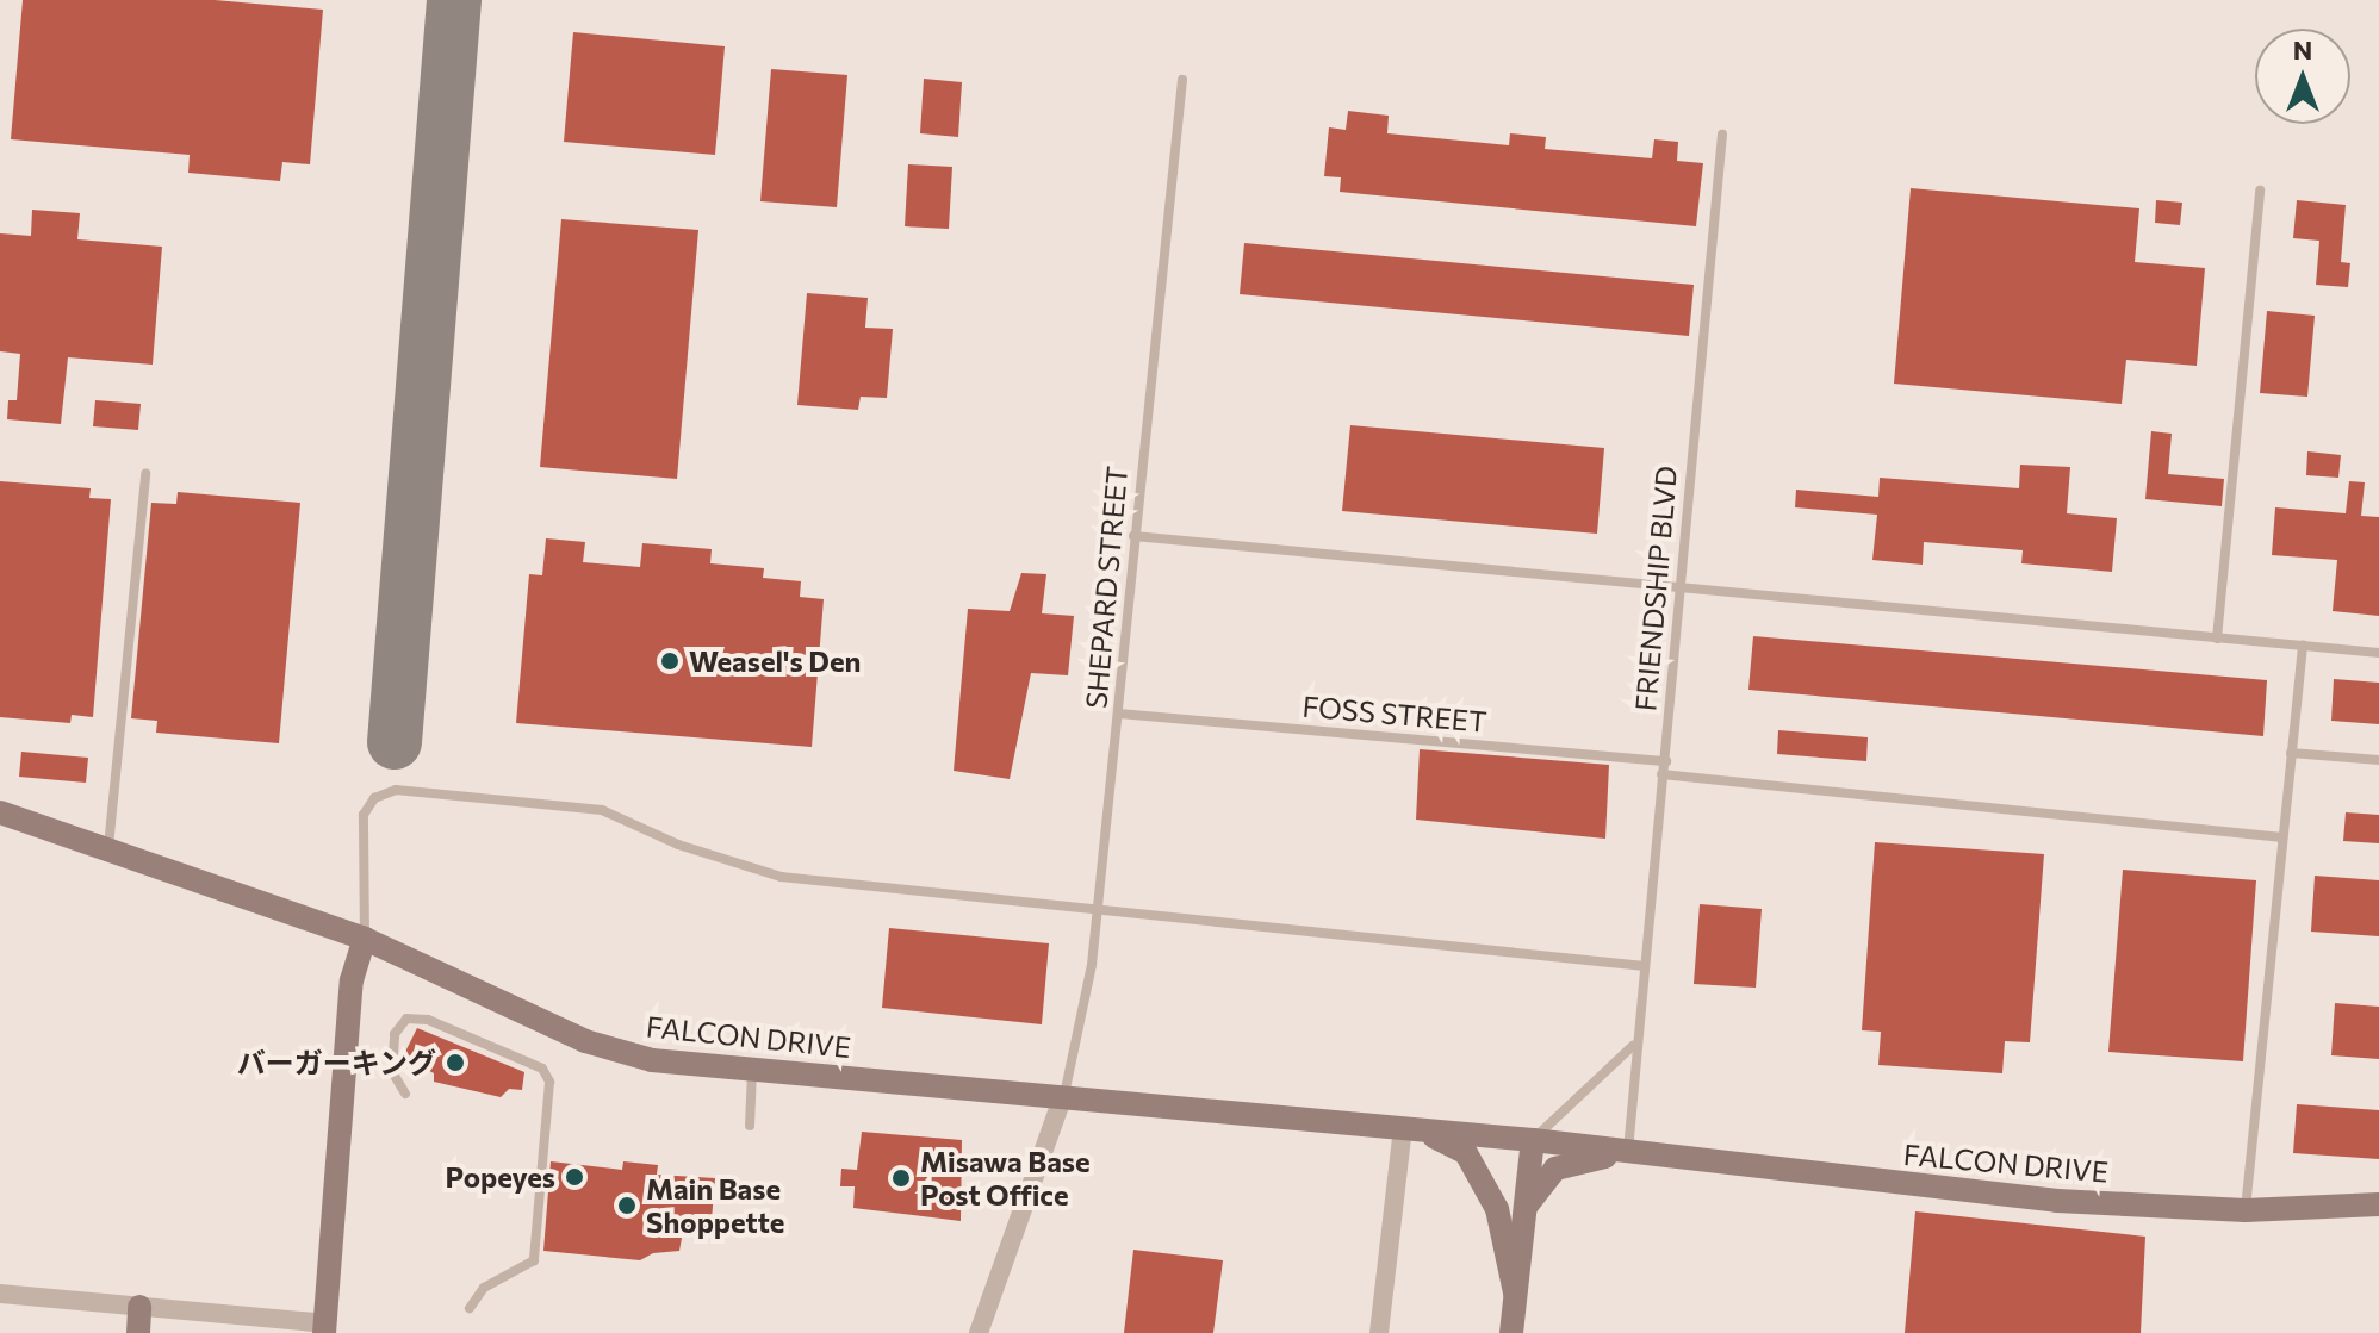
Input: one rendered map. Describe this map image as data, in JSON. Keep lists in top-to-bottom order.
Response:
{
  "streets": {
    "street": ["FALCON DRIVE"],
    "lane": ["SHEPARD STREET", "FRIENDSHIP BLVD", "FOSS STREET"]
  },
  "crossings": [
    ["SHEPARD STREET", "FOSS STREET"],
    ["SHEPARD STREET", "FALCON DRIVE"],
    ["FRIENDSHIP BLVD", "FOSS STREET"],
    ["FRIENDSHIP BLVD", "FALCON DRIVE"]
  ],
  "places": [
    "Weasel's Den",
    "バーガーキング",
    "Popeyes",
    "Misawa Base Post Office",
    "Main Base Shoppette"
  ],
  "north": "top"
}
